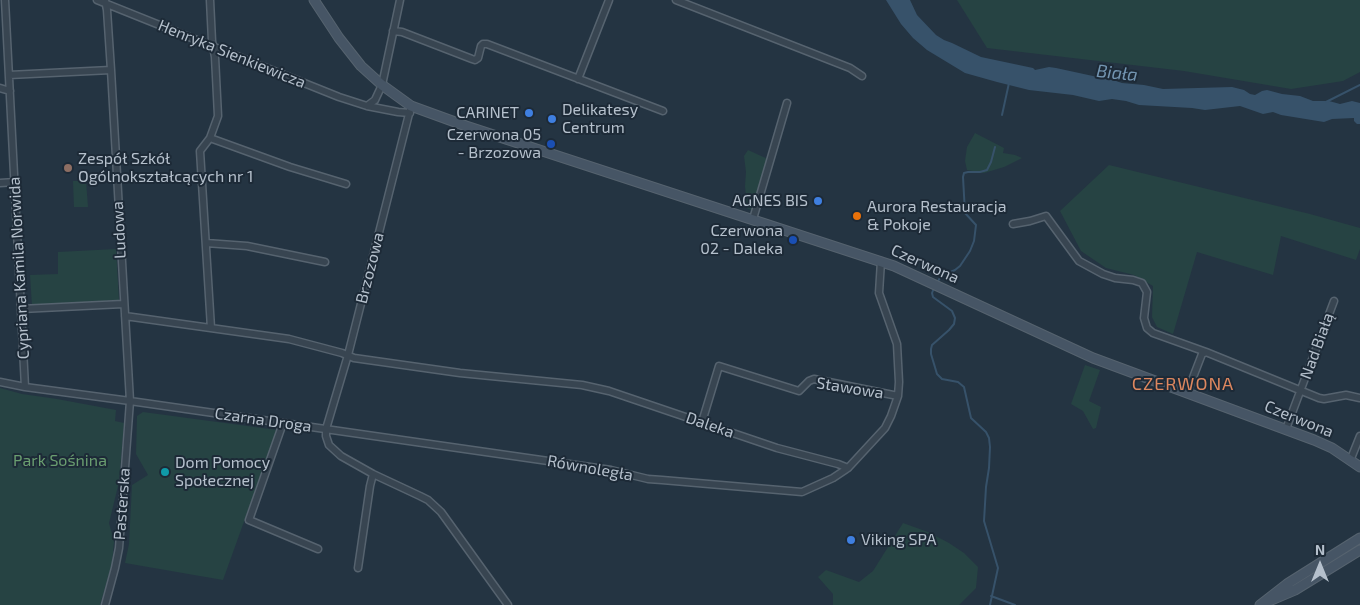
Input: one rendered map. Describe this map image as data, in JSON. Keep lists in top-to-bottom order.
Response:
{
  "streets": {
    "main road": ["Czerwona"],
    "street": [
      "Henryka Sienkiewicza",
      "Ludowa",
      "Cypriana Kamila Norwida",
      "Brzozowa",
      "Nad Białą",
      "Stawowa",
      "Czarna Droga",
      "Daleka",
      "Równoległa",
      "Pasterska"
    ]
  },
  "crossings": [
    ["Henryka Sienkiewicza", "Ludowa"],
    ["Henryka Sienkiewicza", "Czerwona"],
    ["Henryka Sienkiewicza", "Brzozowa"],
    ["Ludowa", "Czarna Droga"],
    ["Ludowa", "Daleka"],
    ["Ludowa", "Pasterska"],
    ["Czerwona", "Brzozowa"],
    ["Czerwona", "Nad Białą"],
    ["Cypriana Kamila Norwida", "Czarna Droga"],
    ["Brzozowa", "Czarna Droga"],
    ["Brzozowa", "Daleka"],
    ["Brzozowa", "Równoległa"],
    ["Stawowa", "Daleka"],
    ["Czarna Droga", "Równoległa"],
    ["Czarna Droga", "Pasterska"],
    ["Daleka", "Równoległa"]
  ],
  "districts": ["CZERWONA"],
  "water": ["Biała"],
  "parks": ["Park Sośnina"],
  "places": [
    "CARINET",
    "Delikatesy Centrum",
    "Czerwona 05 - Brzozowa",
    "Zespół Szkół Ogólnokształcących nr 1",
    "AGNES BIS",
    "Aurora Restauracja & Pokoje",
    "Czerwona 02 - Daleka",
    "Dom Pomocy Społecznej",
    "Viking SPA"
  ],
  "north": "top"
}
